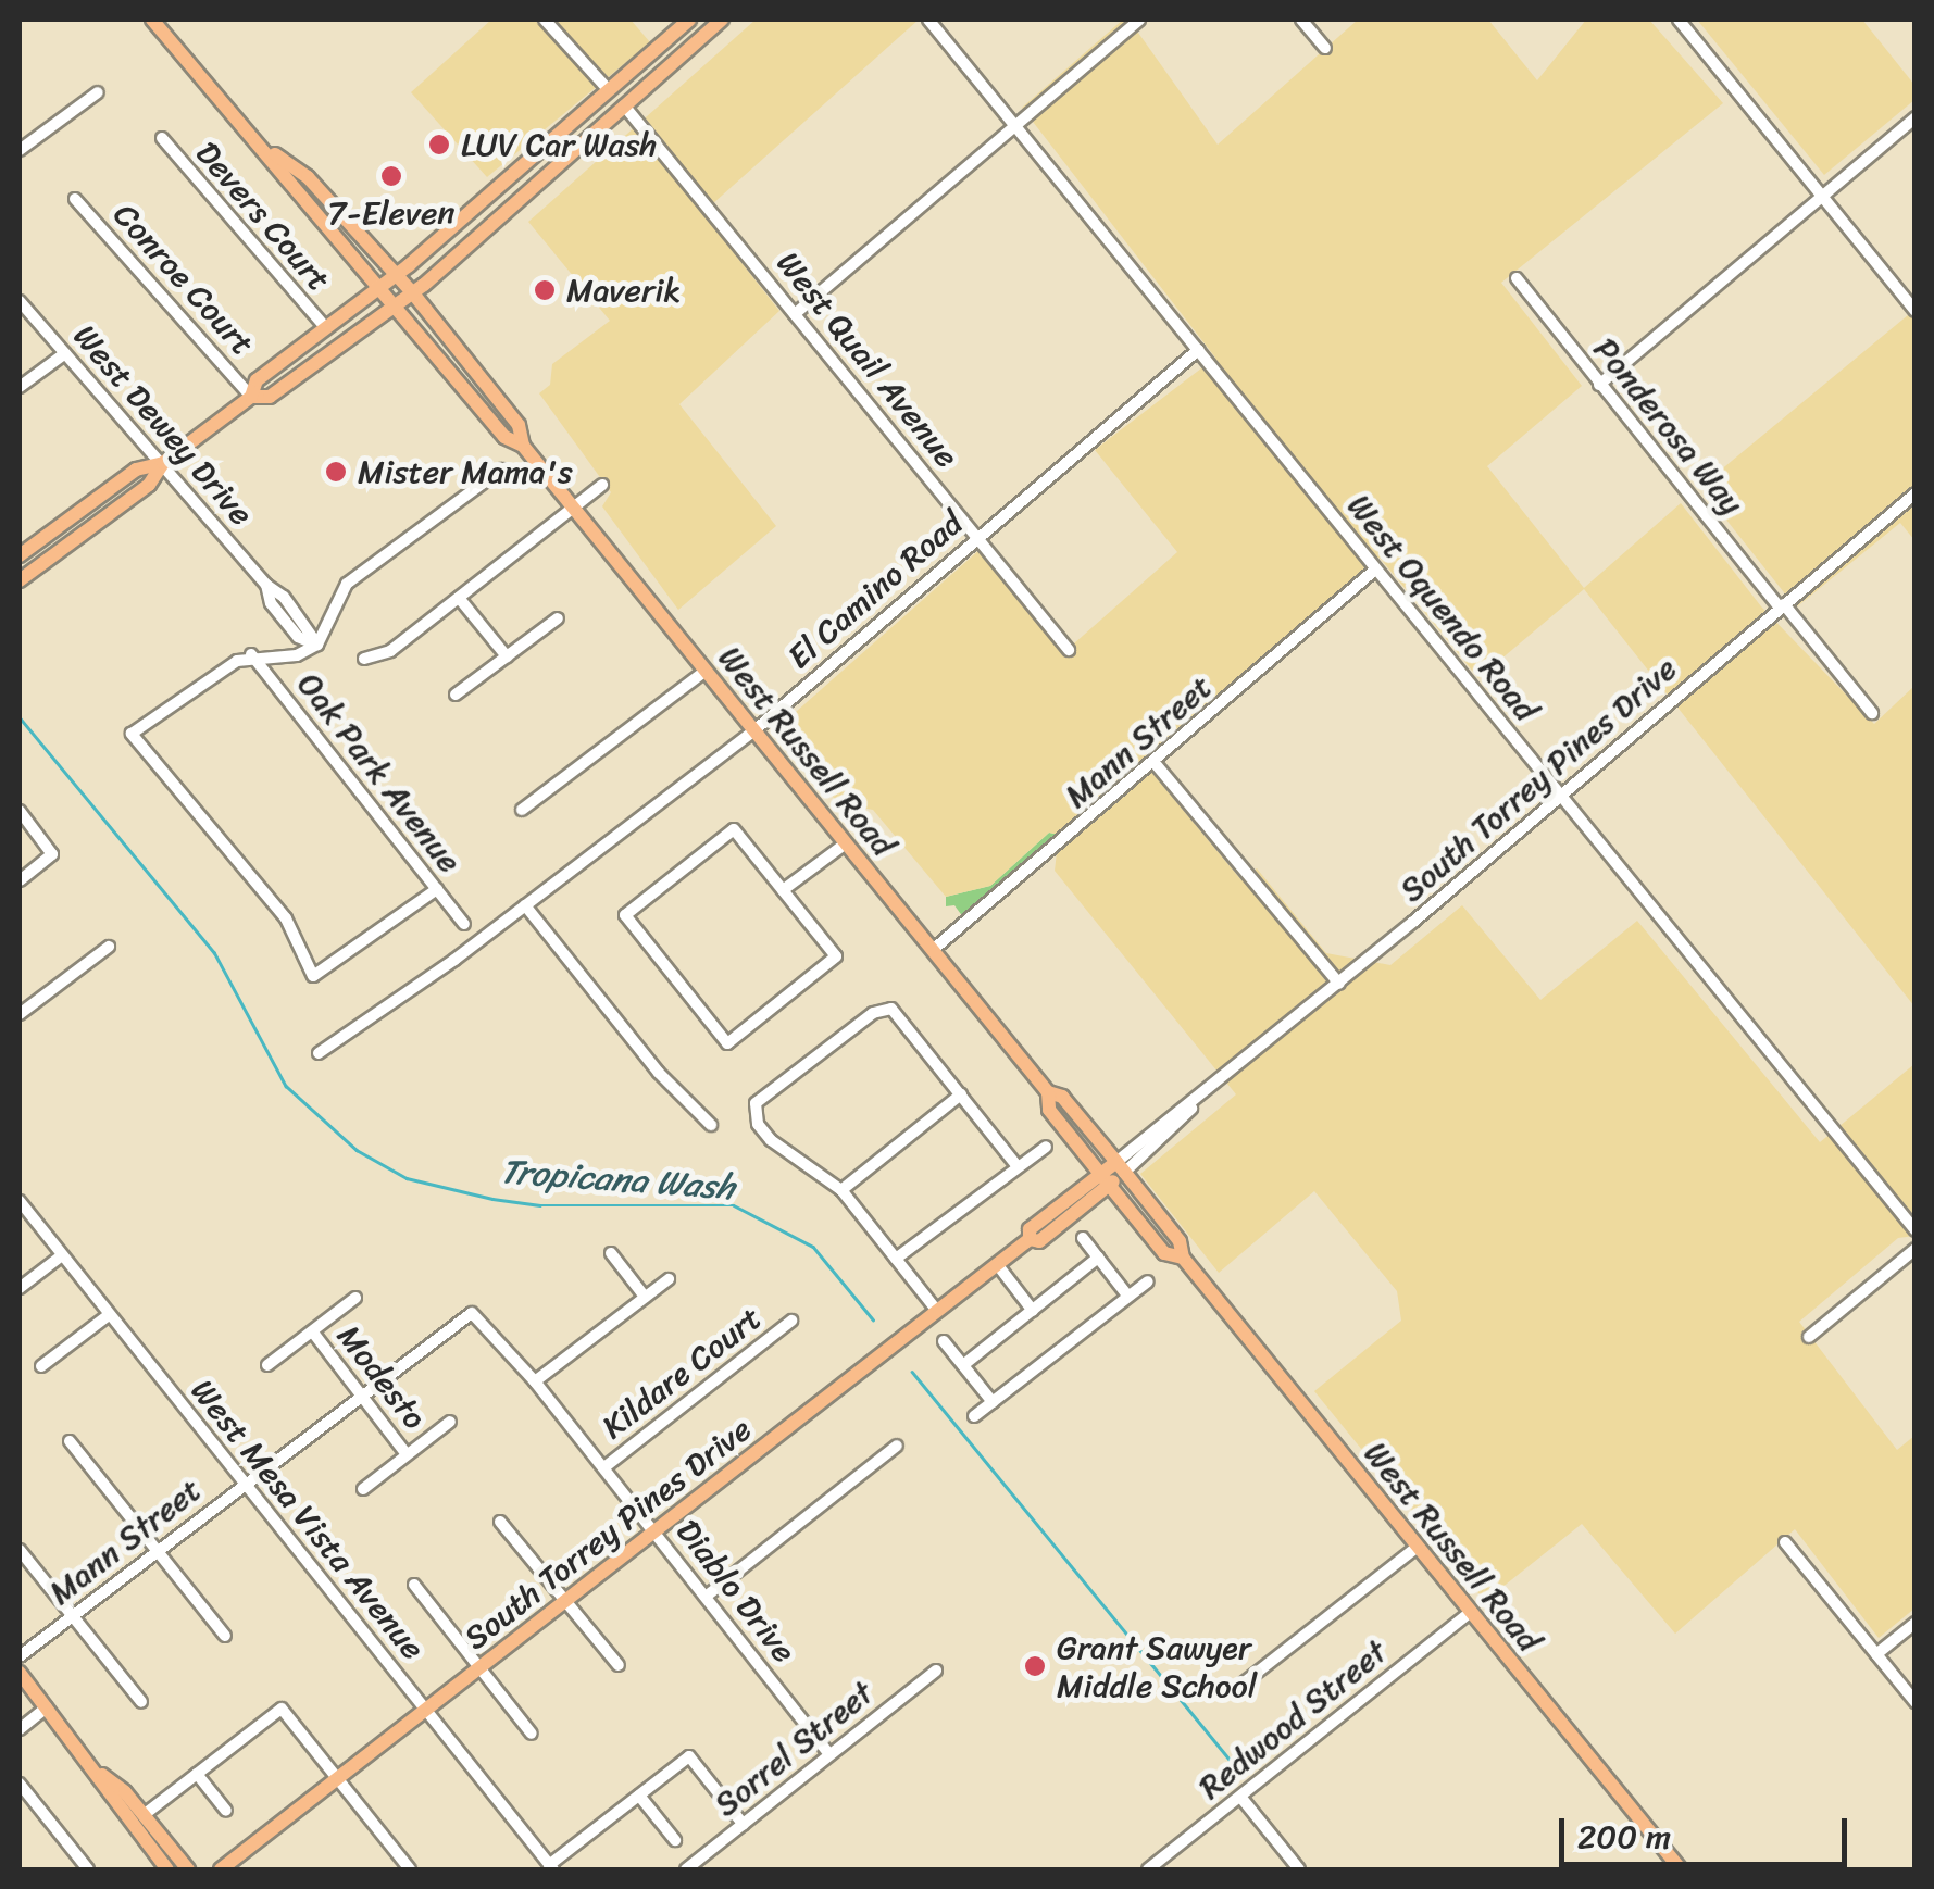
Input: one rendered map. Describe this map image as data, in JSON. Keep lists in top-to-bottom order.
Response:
{
  "streets": {
    "main road": ["West Russell Road", "South Torrey Pines Drive"],
    "street": [
      "Devers Court",
      "Conroe Court",
      "West Quail Avenue",
      "West Dewey Drive",
      "Ponderosa Way",
      "El Camino Road",
      "West Oquendo Road",
      "Mann Street",
      "Oak Park Avenue",
      "Kildare Court",
      "Modesto",
      "West Mesa Vista Avenue",
      "Diablo Drive",
      "Redwood Street",
      "Sorrel Street"
    ]
  },
  "crossings": [
    ["West Quail Avenue", "El Camino Road"],
    ["Ponderosa Way", "South Torrey Pines Drive"],
    ["El Camino Road", "West Oquendo Road"],
    ["El Camino Road", "West Russell Road"],
    ["West Oquendo Road", "Mann Street"],
    ["West Oquendo Road", "South Torrey Pines Drive"],
    ["Mann Street", "West Russell Road"],
    ["Mann Street", "Modesto"],
    ["Mann Street", "West Mesa Vista Avenue"],
    ["Mann Street", "Diablo Drive"],
    ["West Russell Road", "South Torrey Pines Drive"],
    ["West Russell Road", "Redwood Street"],
    ["South Torrey Pines Drive", "West Mesa Vista Avenue"],
    ["South Torrey Pines Drive", "Diablo Drive"],
    ["Kildare Court", "Diablo Drive"],
    ["Diablo Drive", "Sorrel Street"]
  ],
  "water": ["Tropicana Wash"],
  "places": [
    "LUV Car Wash",
    "7-Eleven",
    "Maverik",
    "Mister Mama's",
    "Grant Sawyer Middle School"
  ],
  "scale_bar": "200 m"
}
